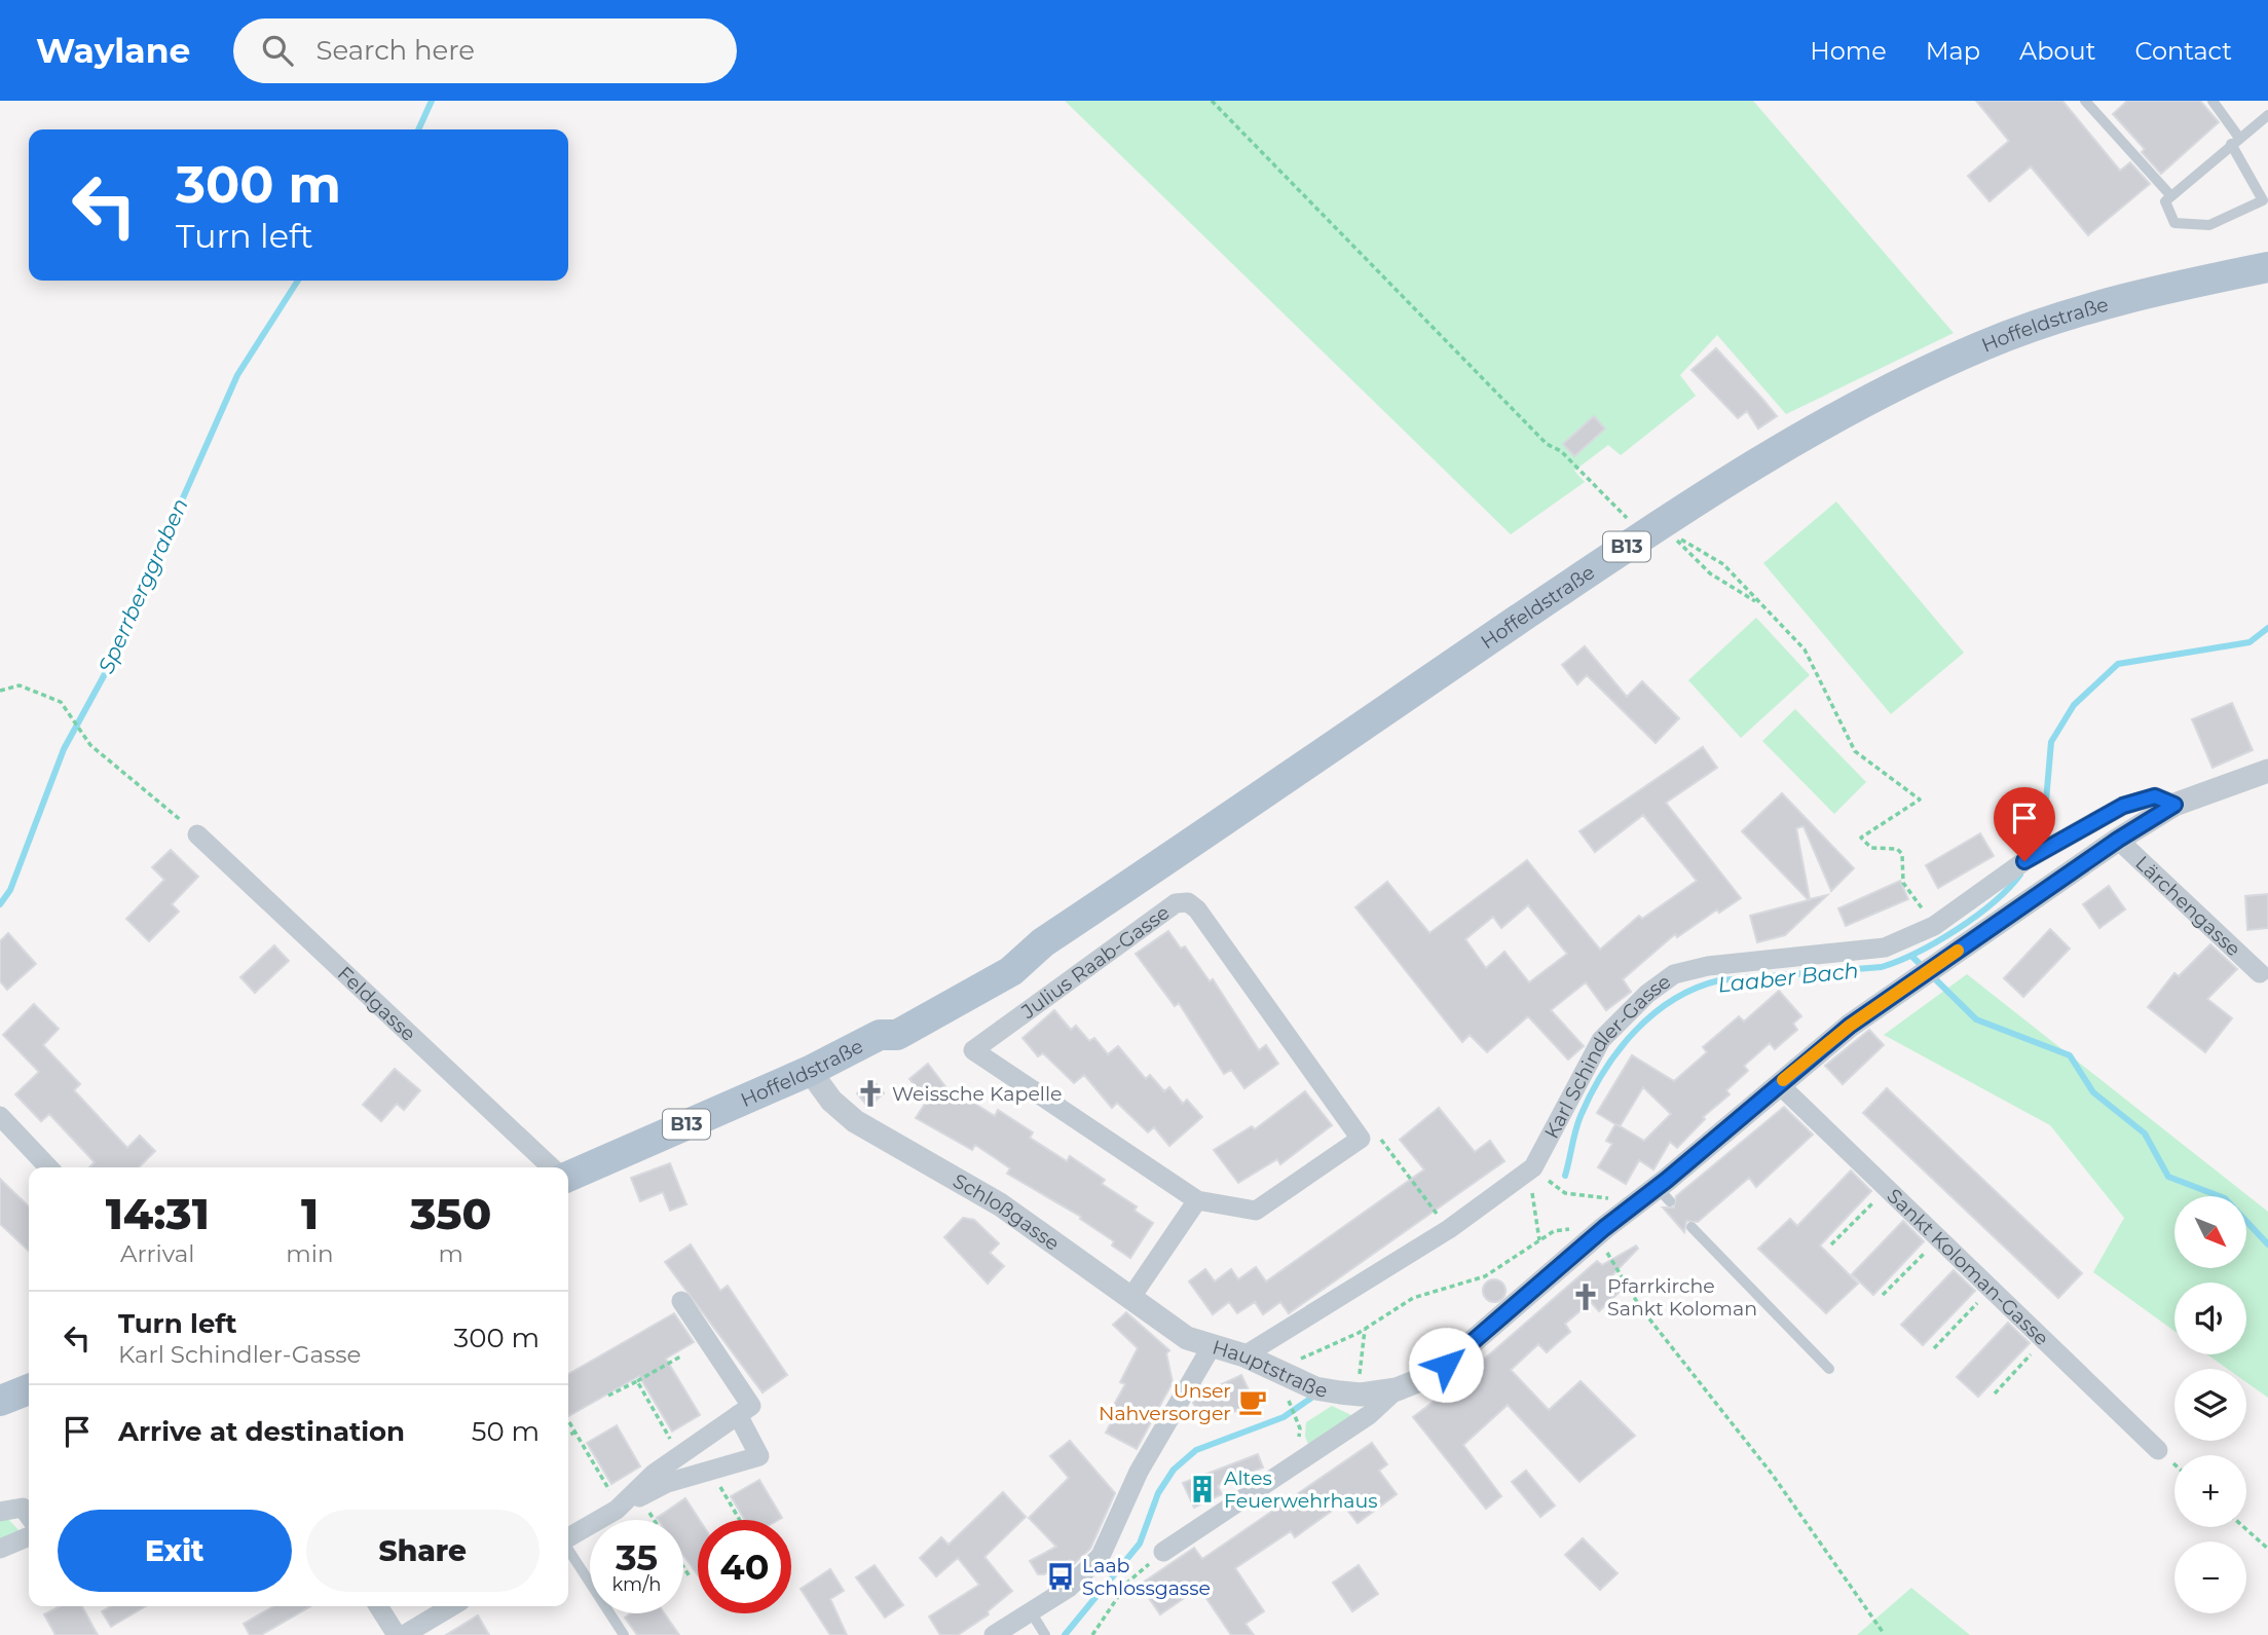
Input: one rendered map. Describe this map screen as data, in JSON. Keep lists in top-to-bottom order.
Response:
{
  "streets": {
    "main road": ["Hoffeldstraße", "B13"],
    "street": [
      "Lärchengasse",
      "Julius Raab-Gasse",
      "Feldgasse",
      "Karl Schindler-Gasse",
      "Schloßgasse",
      "Sankt Koloman-Gasse",
      "Hauptstraße"
    ]
  },
  "crossings": [
    ["Hoffeldstraße", "Schloßgasse"],
    ["Lärchengasse", "Hauptstraße"],
    ["Karl Schindler-Gasse", "Hauptstraße"],
    ["Schloßgasse", "Hauptstraße"],
    ["Sankt Koloman-Gasse", "Hauptstraße"]
  ],
  "water": ["Sperrberggraben", "Laaber Bach"],
  "places": {
    "church": ["Weissche Kapelle", "Pfarrkirche Sankt Koloman"],
    "cafe": ["Unser Nahversorger"],
    "building": ["Altes Feuerwehrhaus"],
    "bus stop": ["Laab Schlossgasse"]
  },
  "north": "bottom right",
  "page": {
    "header": "Waylane",
    "search": "Search here",
    "nav": [
      "Home",
      "Map",
      "About",
      "Contact"
    ],
    "turn": ["300 m", "Turn left"],
    "eta": [
      "14:31",
      "Arrival",
      "1",
      "min",
      "350",
      "m"
    ],
    "map_buttons": ["+", "−"],
    "list": [
      {
        "name": "Turn left",
        "note": "Karl Schindler-Gasse",
        "value": "300 m"
      },
      {
        "name": "Arrive at destination",
        "value": "50 m"
      }
    ],
    "buttons": ["Exit", "Share"],
    "speed": "35 km/h",
    "limit": "40"
  }
}
